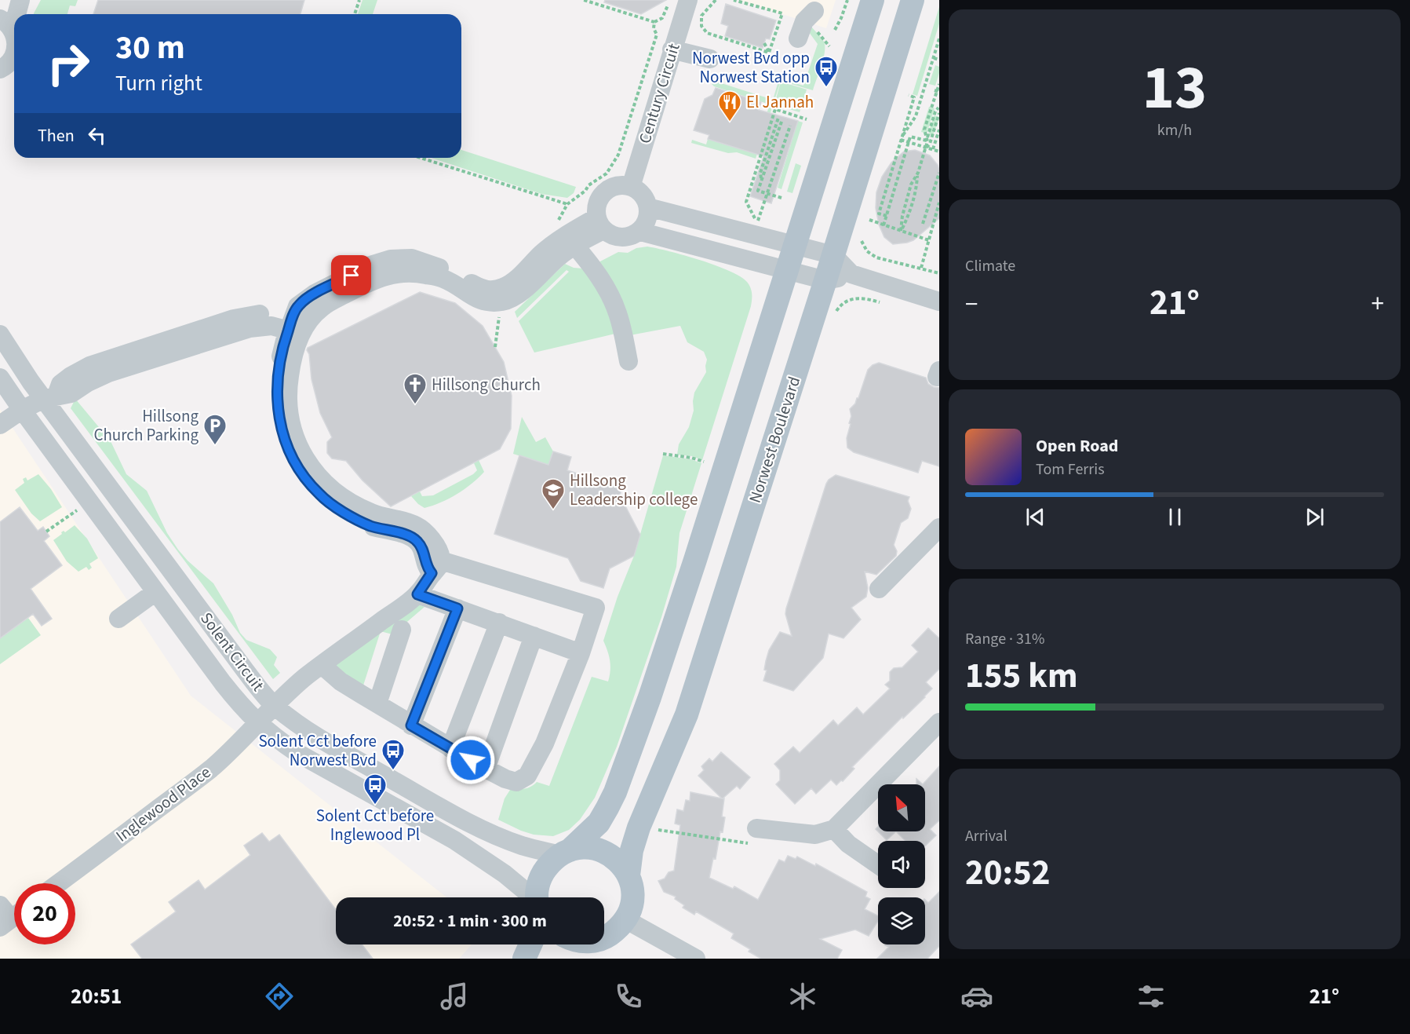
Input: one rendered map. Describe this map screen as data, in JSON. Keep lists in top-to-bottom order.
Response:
{
  "streets": {
    "main road": ["Norwest Boulevard"],
    "street": ["Century Circuit", "Solent Circuit", "Inglewood Place"]
  },
  "crossings": [
    ["Solent Circuit", "Inglewood Place"]
  ],
  "places": {
    "bus stop": ["Norwest Bvd opp Norwest Station", "Solent Cct before Norwest Bvd", "Solent Cct before Inglewood Pl"],
    "restaurant": ["El Jannah"],
    "church": ["Hillsong Church"],
    "parking": ["Hillsong Church Parking"],
    "school or university": ["Hillsong Leadership college"]
  },
  "north": "top left",
  "page": {
    "tile": [
      ["13", "km/h"],
      "Climate",
      ["Range · 31%", "155 km"],
      ["Arrival", "20:52"]
    ],
    "turn": ["30 m", "Turn right"],
    "then": "Then",
    "heat": ["−", "21°", "+"],
    "song": ["Open Road", "Tom Ferris"],
    "limit": "20",
    "trip": "20:52 · 1 min · 300 m",
    "tabs": ["20:51", "21°"]
  }
}
